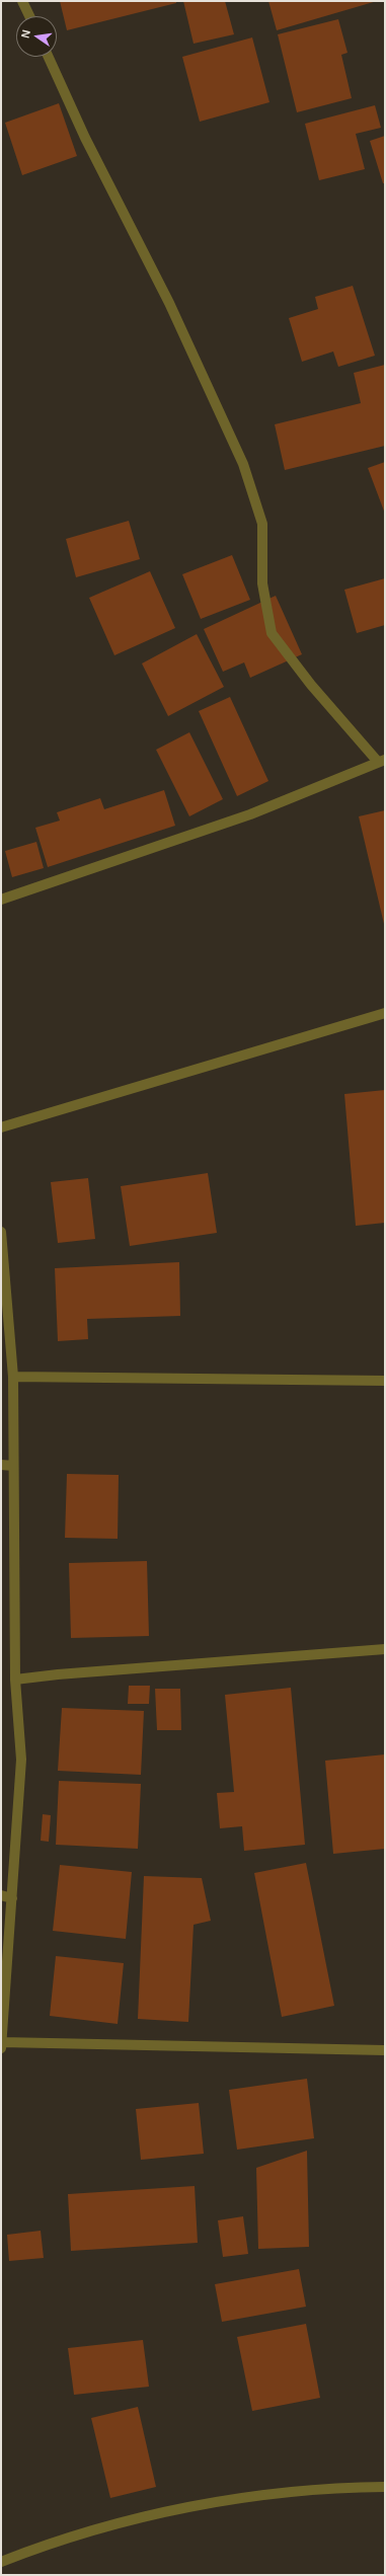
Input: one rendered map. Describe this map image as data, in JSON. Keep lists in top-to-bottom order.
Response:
{
  "north": "left"
}
